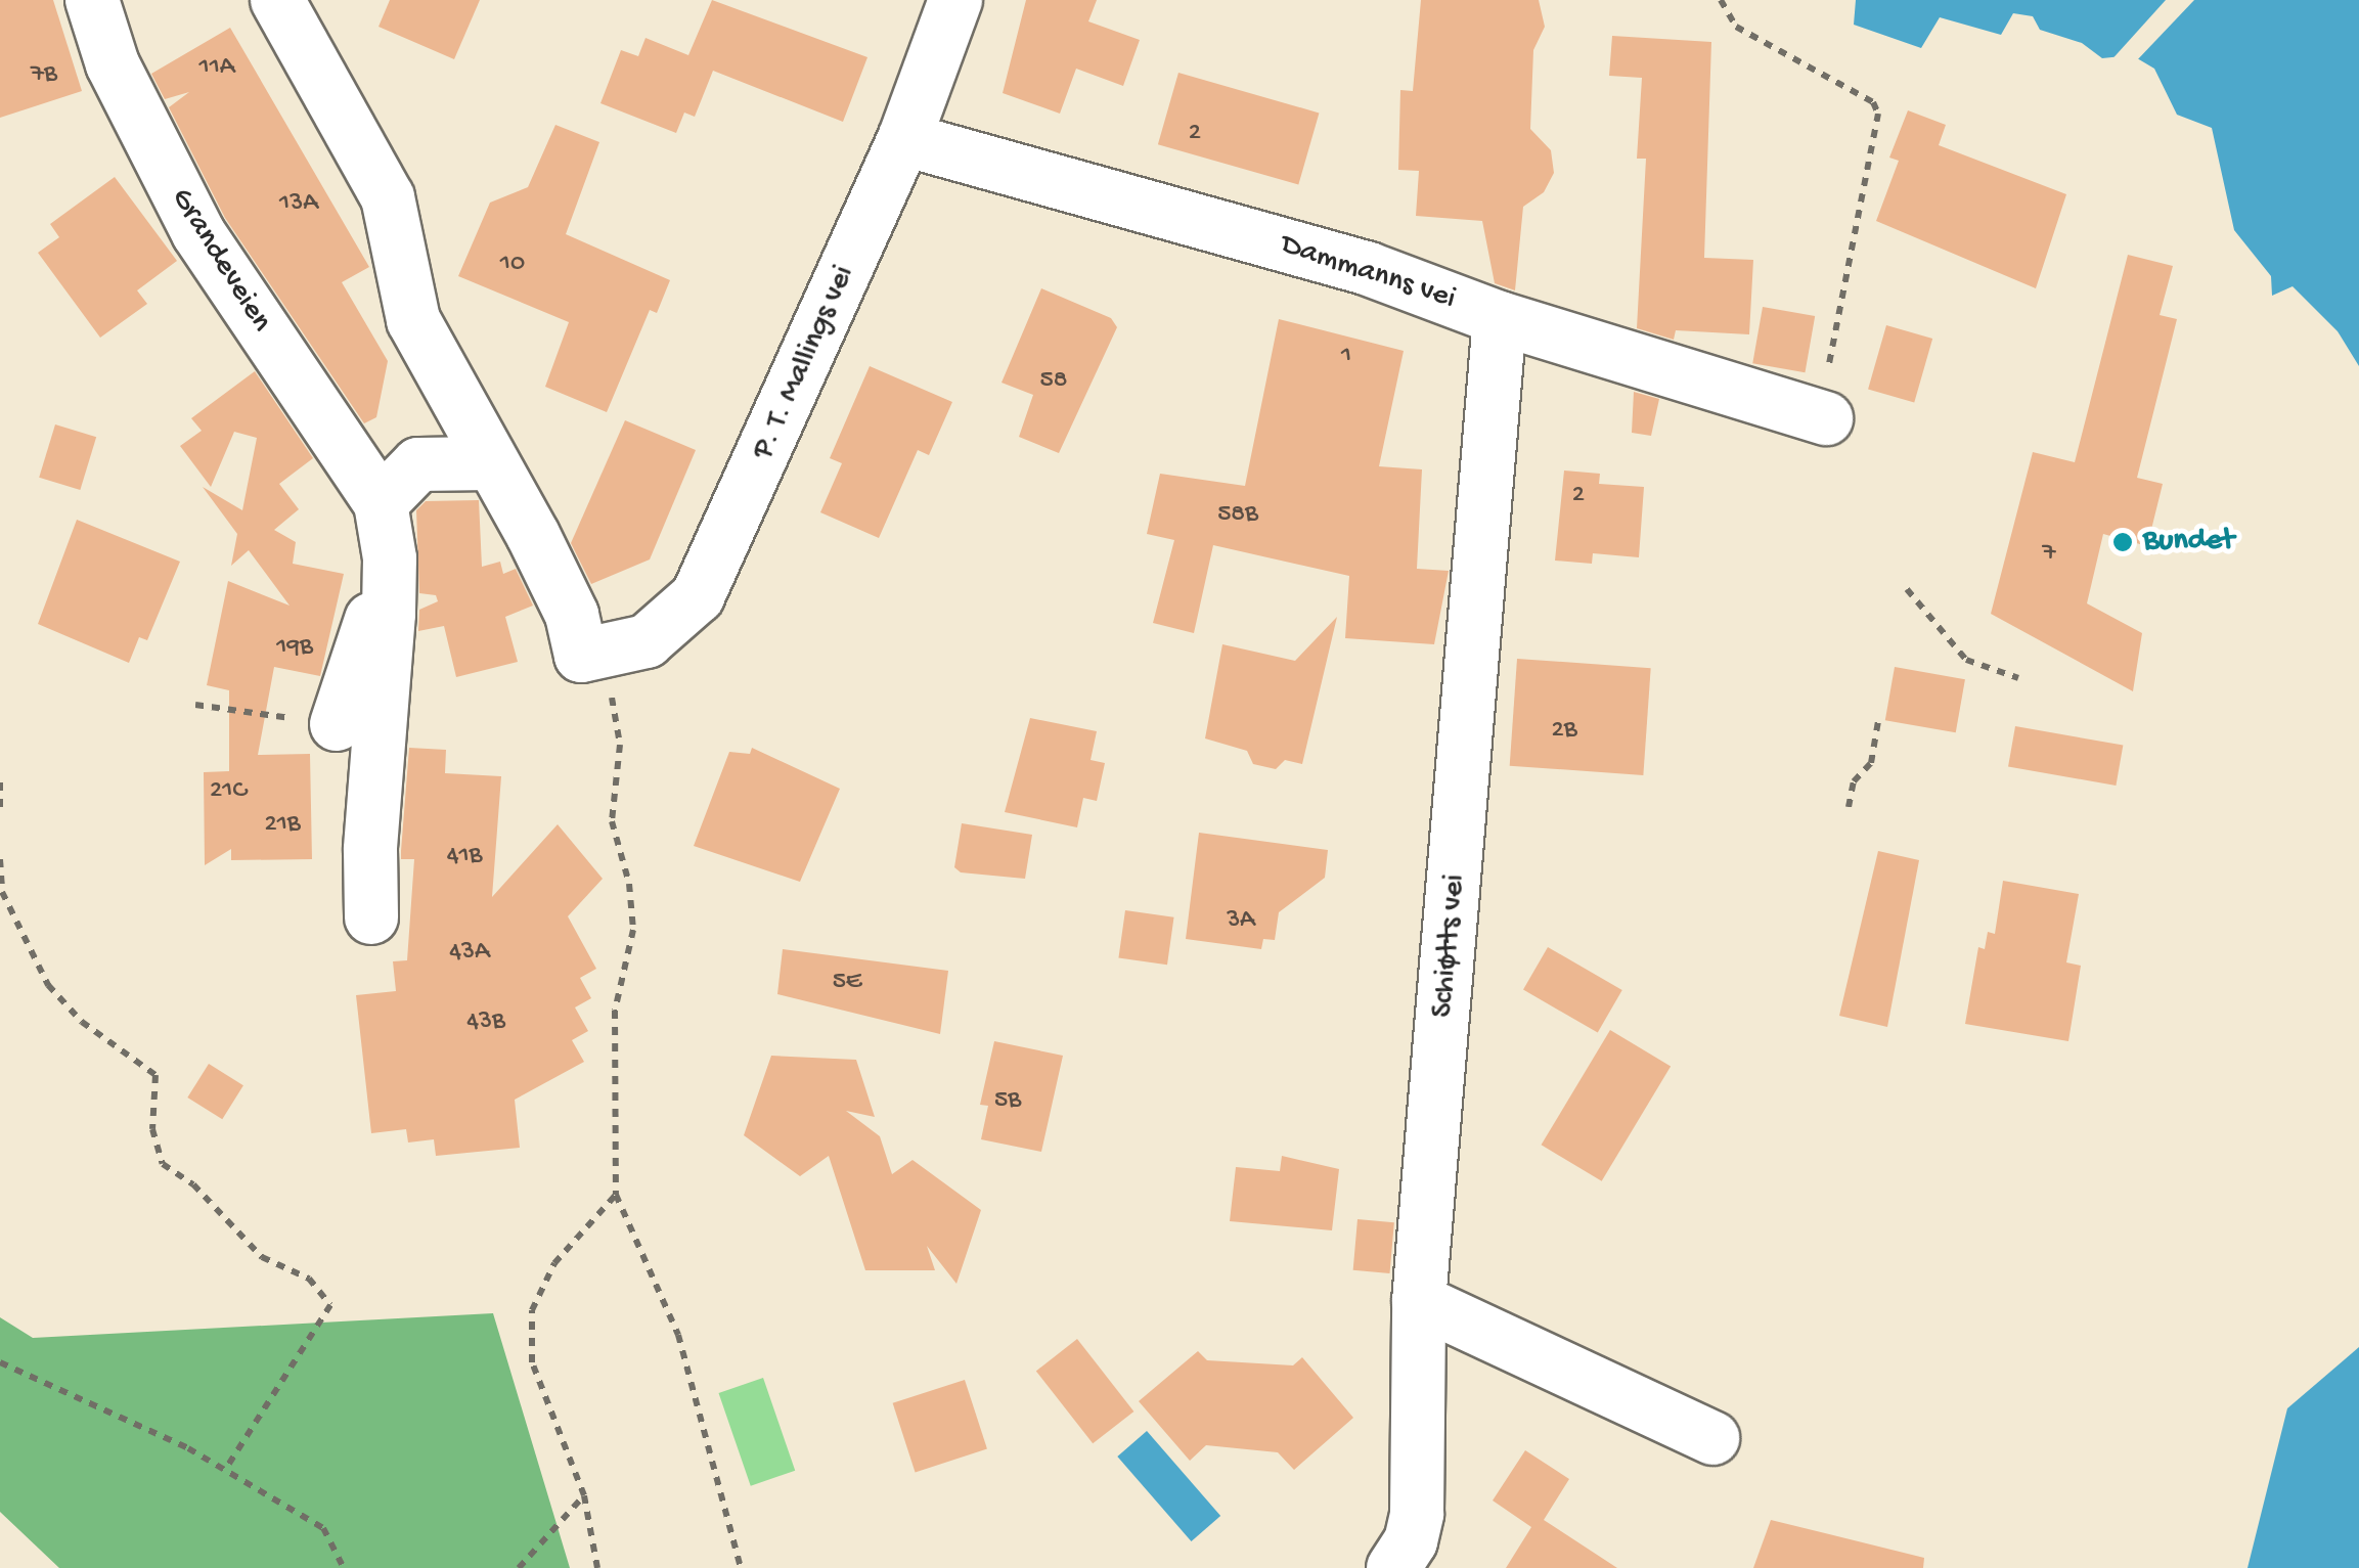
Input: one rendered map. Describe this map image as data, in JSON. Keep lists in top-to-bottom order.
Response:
{
  "streets": {
    "street": [
      "Grandeveien",
      "Dammanns vei",
      "P. T. Mallings vei",
      "Schiøtts vei"
    ]
  },
  "crossings": [
    ["Dammanns vei", "P. T. Mallings vei"],
    ["Dammanns vei", "Schiøtts vei"]
  ],
  "places": ["Bundet"],
  "house_numbers": [
    "11A",
    "7B",
    "2",
    "13A",
    "10",
    "1",
    "58",
    "2",
    "58B",
    "7",
    "19B",
    "2B",
    "21C",
    "21B",
    "41B",
    "3A",
    "43A",
    "5E",
    "43B",
    "5B"
  ]
}
